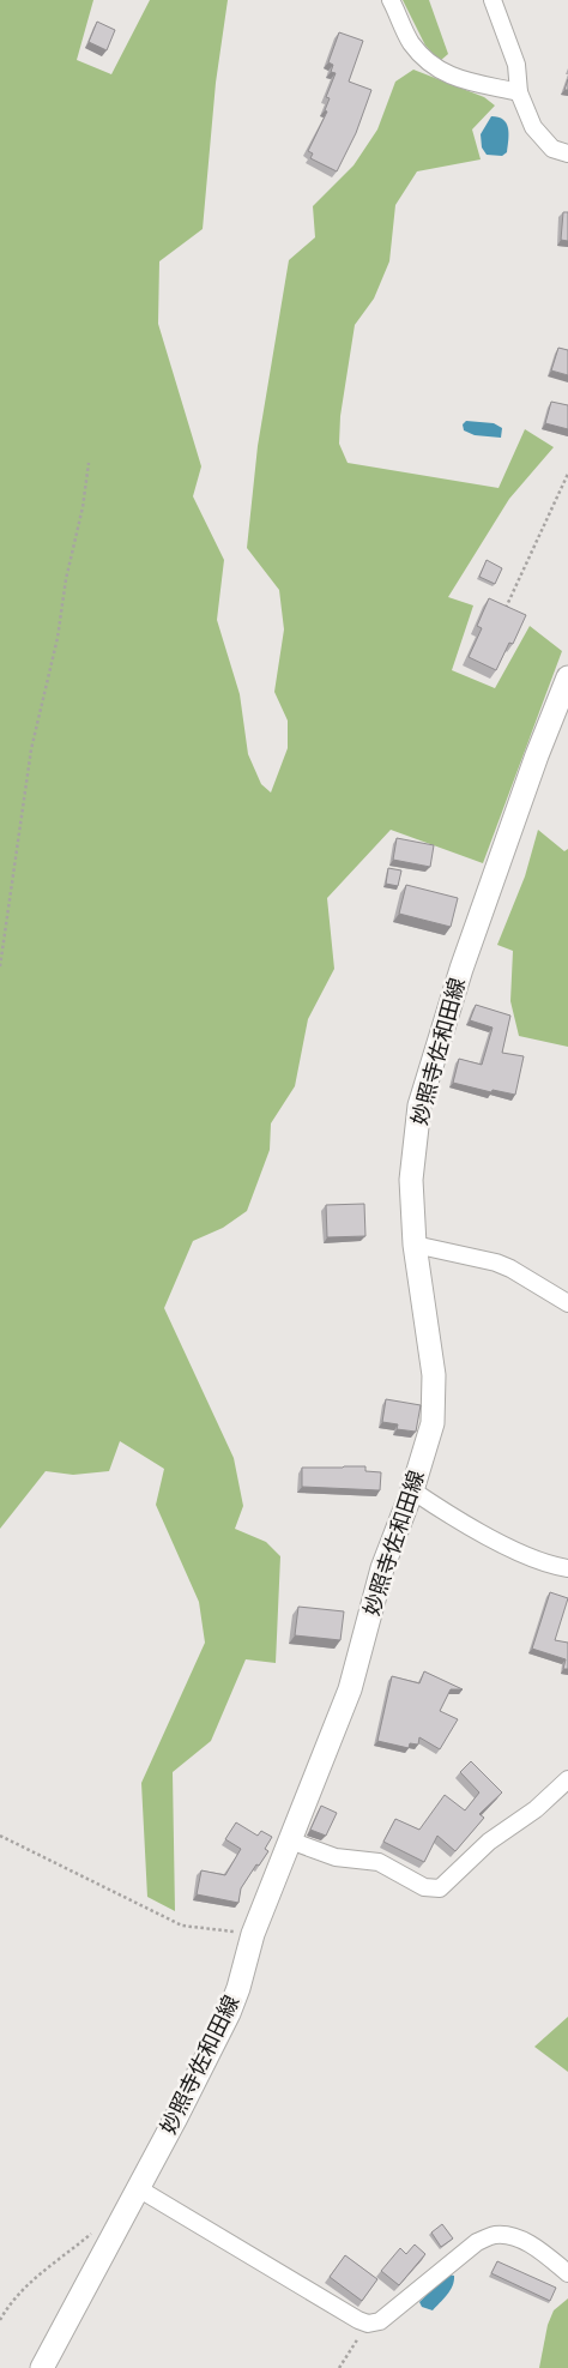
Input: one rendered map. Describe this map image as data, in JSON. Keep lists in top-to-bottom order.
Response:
{
  "streets": {
    "main road": ["妙照寺佐和田線"]
  }
}
